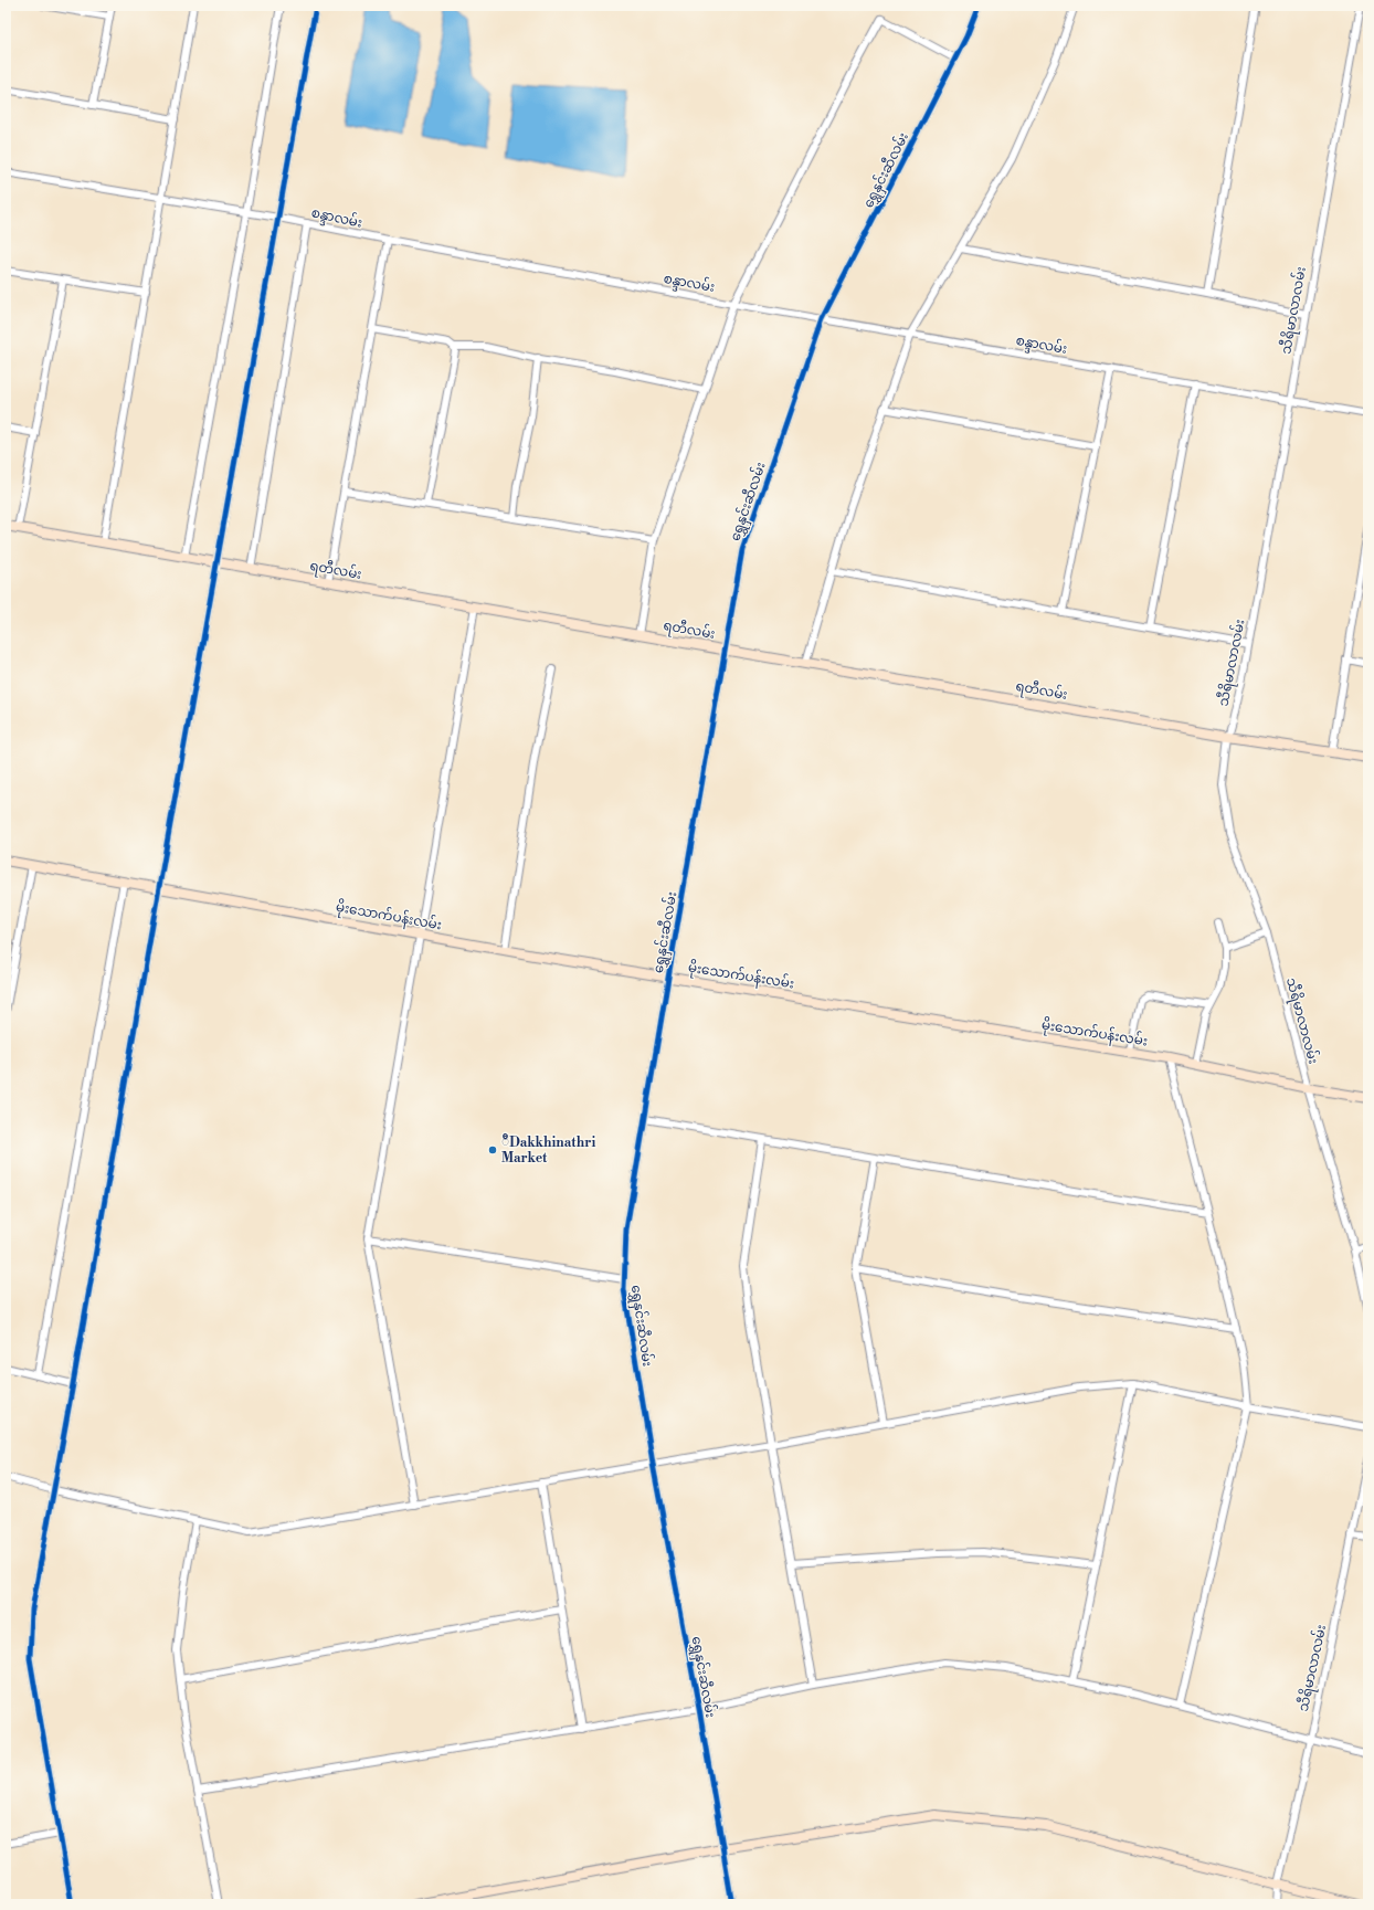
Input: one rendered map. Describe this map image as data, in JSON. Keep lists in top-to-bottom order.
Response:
{
  "streets": {
    "street": [
      "ရွှေနှင်းဆီလမ်း",
      "စန္ဒာလမ်း",
      "သီရိမာလာလမ်း",
      "ရတီလမ်း",
      "မိုးသောက်ပန်းလမ်း"
    ]
  },
  "crossings": [
    ["ရွှေနှင်းဆီလမ်း", "စန္ဒာလမ်း"],
    ["ရွှေနှင်းဆီလမ်း", "ရတီလမ်း"],
    ["ရွှေနှင်းဆီလမ်း", "မိုးသောက်ပန်းလမ်း"],
    ["စန္ဒာလမ်း", "သီရိမာလာလမ်း"],
    ["သီရိမာလာလမ်း", "ရတီလမ်း"],
    ["သီရိမာလာလမ်း", "မိုးသောက်ပန်းလမ်း"]
  ],
  "places": ["ီDakkhinathri Market"]
}
